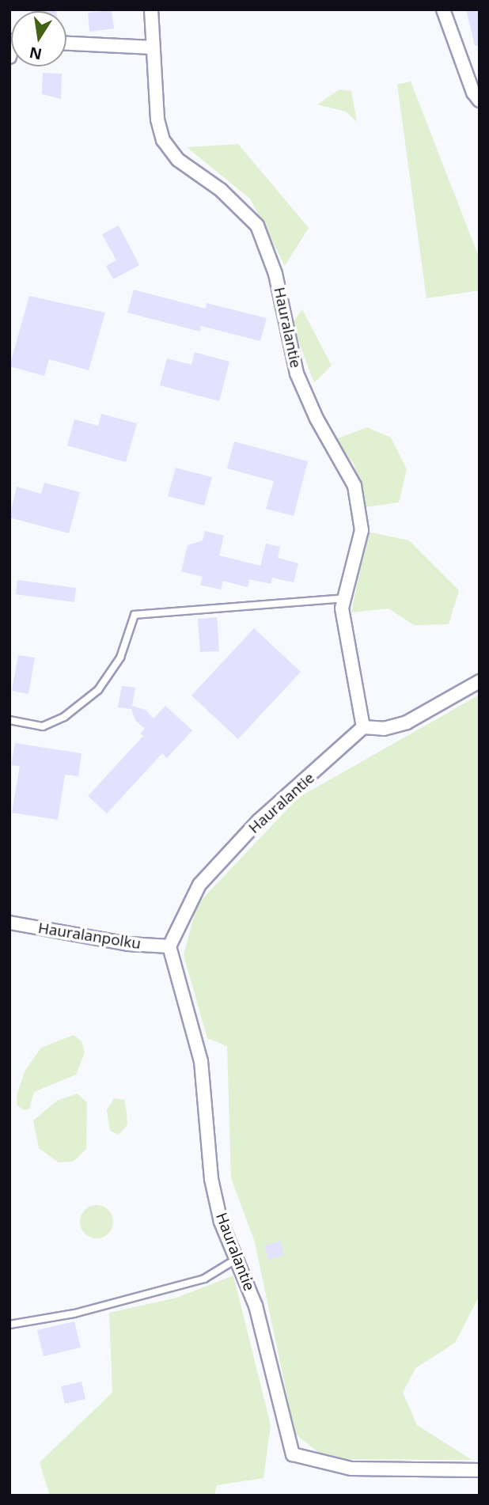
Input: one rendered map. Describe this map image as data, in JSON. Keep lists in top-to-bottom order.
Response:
{
  "streets": {
    "street": ["Hauralantie", "Hauralanpolku"]
  },
  "crossings": [
    ["Hauralantie", "Hauralanpolku"]
  ],
  "north": "bottom"
}
